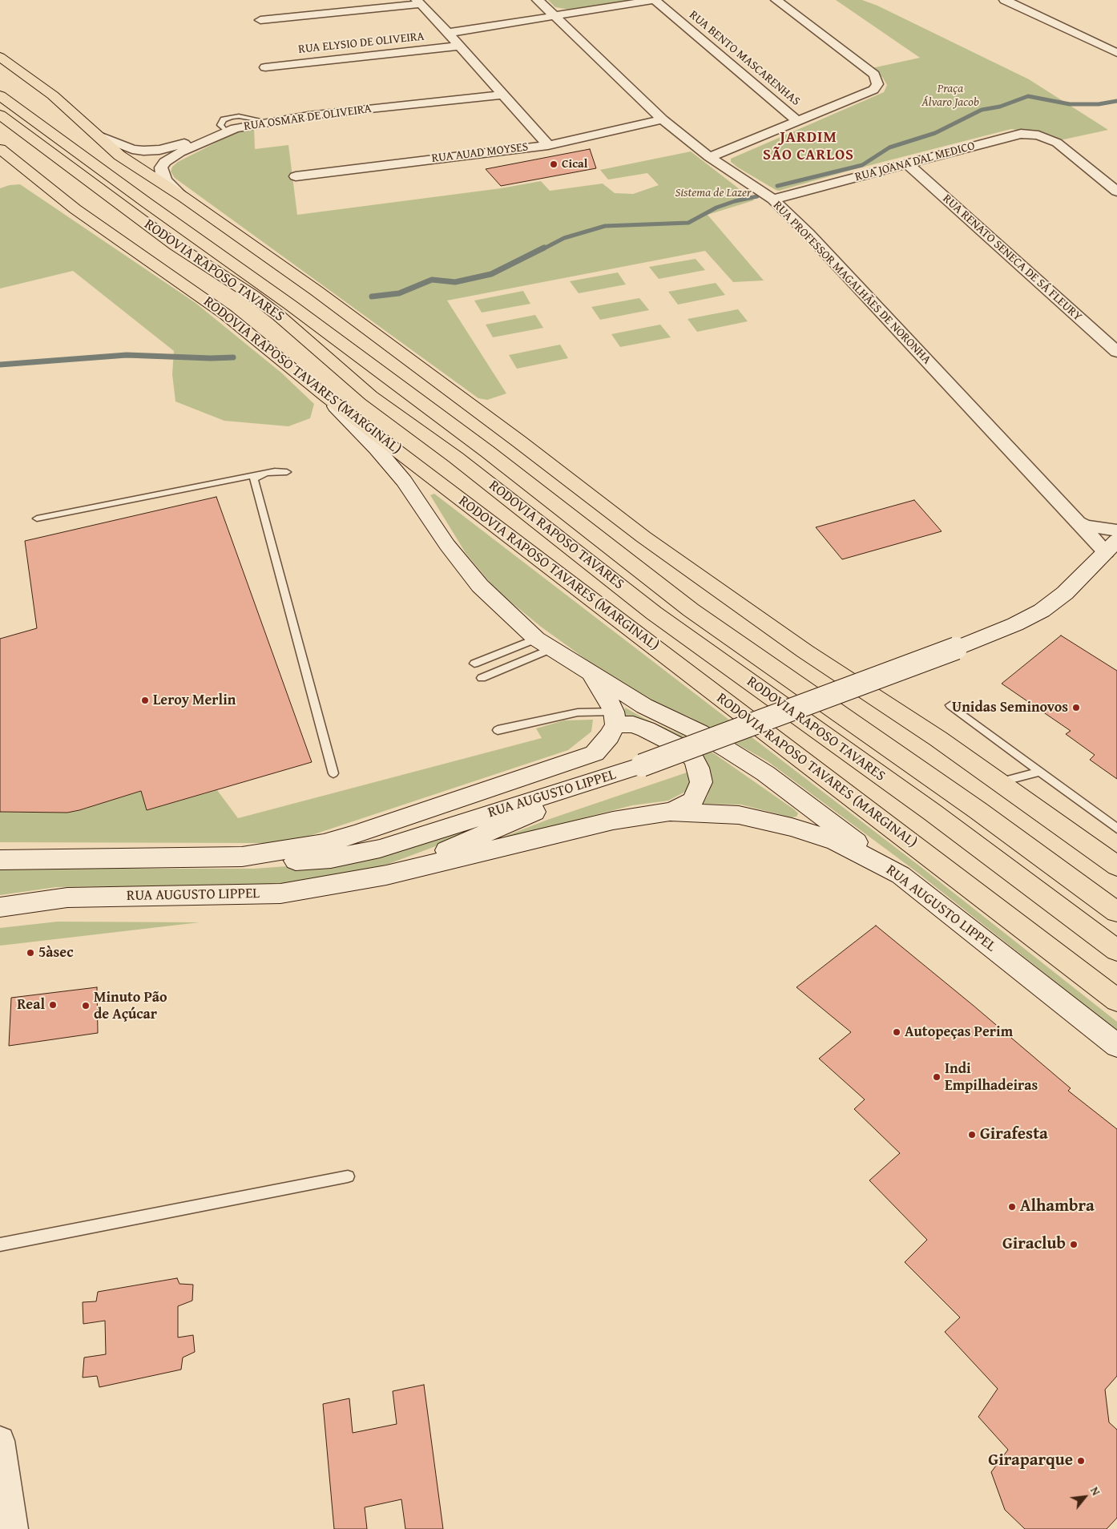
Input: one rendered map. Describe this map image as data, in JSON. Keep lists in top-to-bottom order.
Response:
{
  "streets": {
    "highway": ["RODOVIA RAPOSO TAVARES", "RODOVIA RAPOSO TAVARES (MARGINAL)"],
    "main road": ["RUA AUGUSTO LIPPEL"],
    "street": [
      "RUA ELYSIO DE OLIVEIRA",
      "RUA BENTO MASCARENHAS",
      "RUA OSMAR DE OLIVEIRA",
      "RUA AUAD MOYSES",
      "RUA JOANA DAL MEDICO",
      "RUA RENATO SENECA DE SÁ FLEURY",
      "RUA PROFESSOR MAGALHÃES DE NORONHA"
    ]
  },
  "crossings": [
    ["RUA AUAD MOYSES", "RUA PROFESSOR MAGALHÃES DE NORONHA"],
    ["RUA JOANA DAL MEDICO", "RUA RENATO SENECA DE SÁ FLEURY"],
    ["RUA JOANA DAL MEDICO", "RUA PROFESSOR MAGALHÃES DE NORONHA"]
  ],
  "districts": ["JARDIM SÃO CARLOS"],
  "parks": ["Praça Álvaro Jacob", "Sistema de Lazer"],
  "places": [
    "Cical",
    "Leroy Merlin",
    "Unidas Seminovos",
    "5àsec",
    "Real",
    "Minuto Pão de Açúcar",
    "Autopeças Perim",
    "Indi Empilhadeiras",
    "Girafesta",
    "Alhambra",
    "Giraclub",
    "Giraparque"
  ],
  "north": "top right"
}
